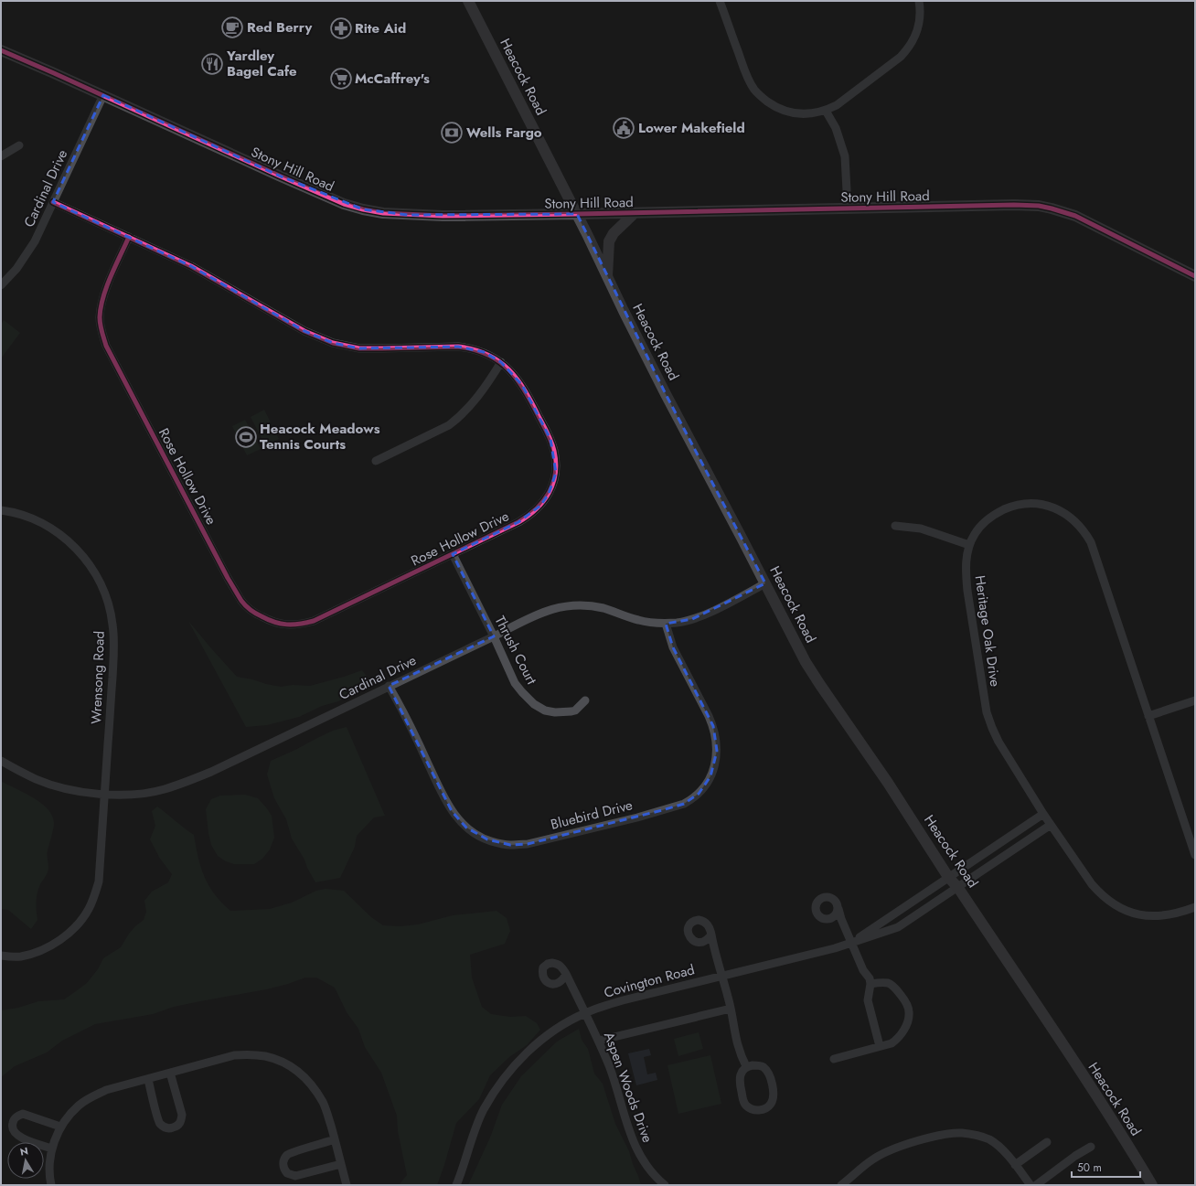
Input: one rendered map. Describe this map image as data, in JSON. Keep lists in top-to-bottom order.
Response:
{
  "streets": {
    "main road": ["Heacock Road", "Stony Hill Road"],
    "street": [
      "Cardinal Drive",
      "Rose Hollow Drive",
      "Heritage Oak Drive",
      "Thrush Court",
      "Wrensong Road",
      "Bluebird Drive",
      "Covington Road",
      "Aspen Woods Drive"
    ]
  },
  "crossings": [
    ["Heacock Road", "Stony Hill Road"],
    ["Heacock Road", "Cardinal Drive"],
    ["Heacock Road", "Covington Road"],
    ["Stony Hill Road", "Cardinal Drive"],
    ["Cardinal Drive", "Rose Hollow Drive"],
    ["Cardinal Drive", "Thrush Court"],
    ["Cardinal Drive", "Wrensong Road"],
    ["Cardinal Drive", "Bluebird Drive"],
    ["Rose Hollow Drive", "Thrush Court"],
    ["Heritage Oak Drive", "Covington Road"],
    ["Covington Road", "Aspen Woods Drive"]
  ],
  "places": {
    "cafe": ["Red Berry"],
    "pharmacy": ["Rite Aid"],
    "restaurant": ["Yardley Bagel Cafe"],
    "supermarket": ["McCaffrey's"],
    "public building": ["Lower Makefield"],
    "bank": ["Wells Fargo"],
    "sports": ["Heacock Meadows Tennis Courts"]
  },
  "scale_bar": "50 m",
  "north": "top"
}
